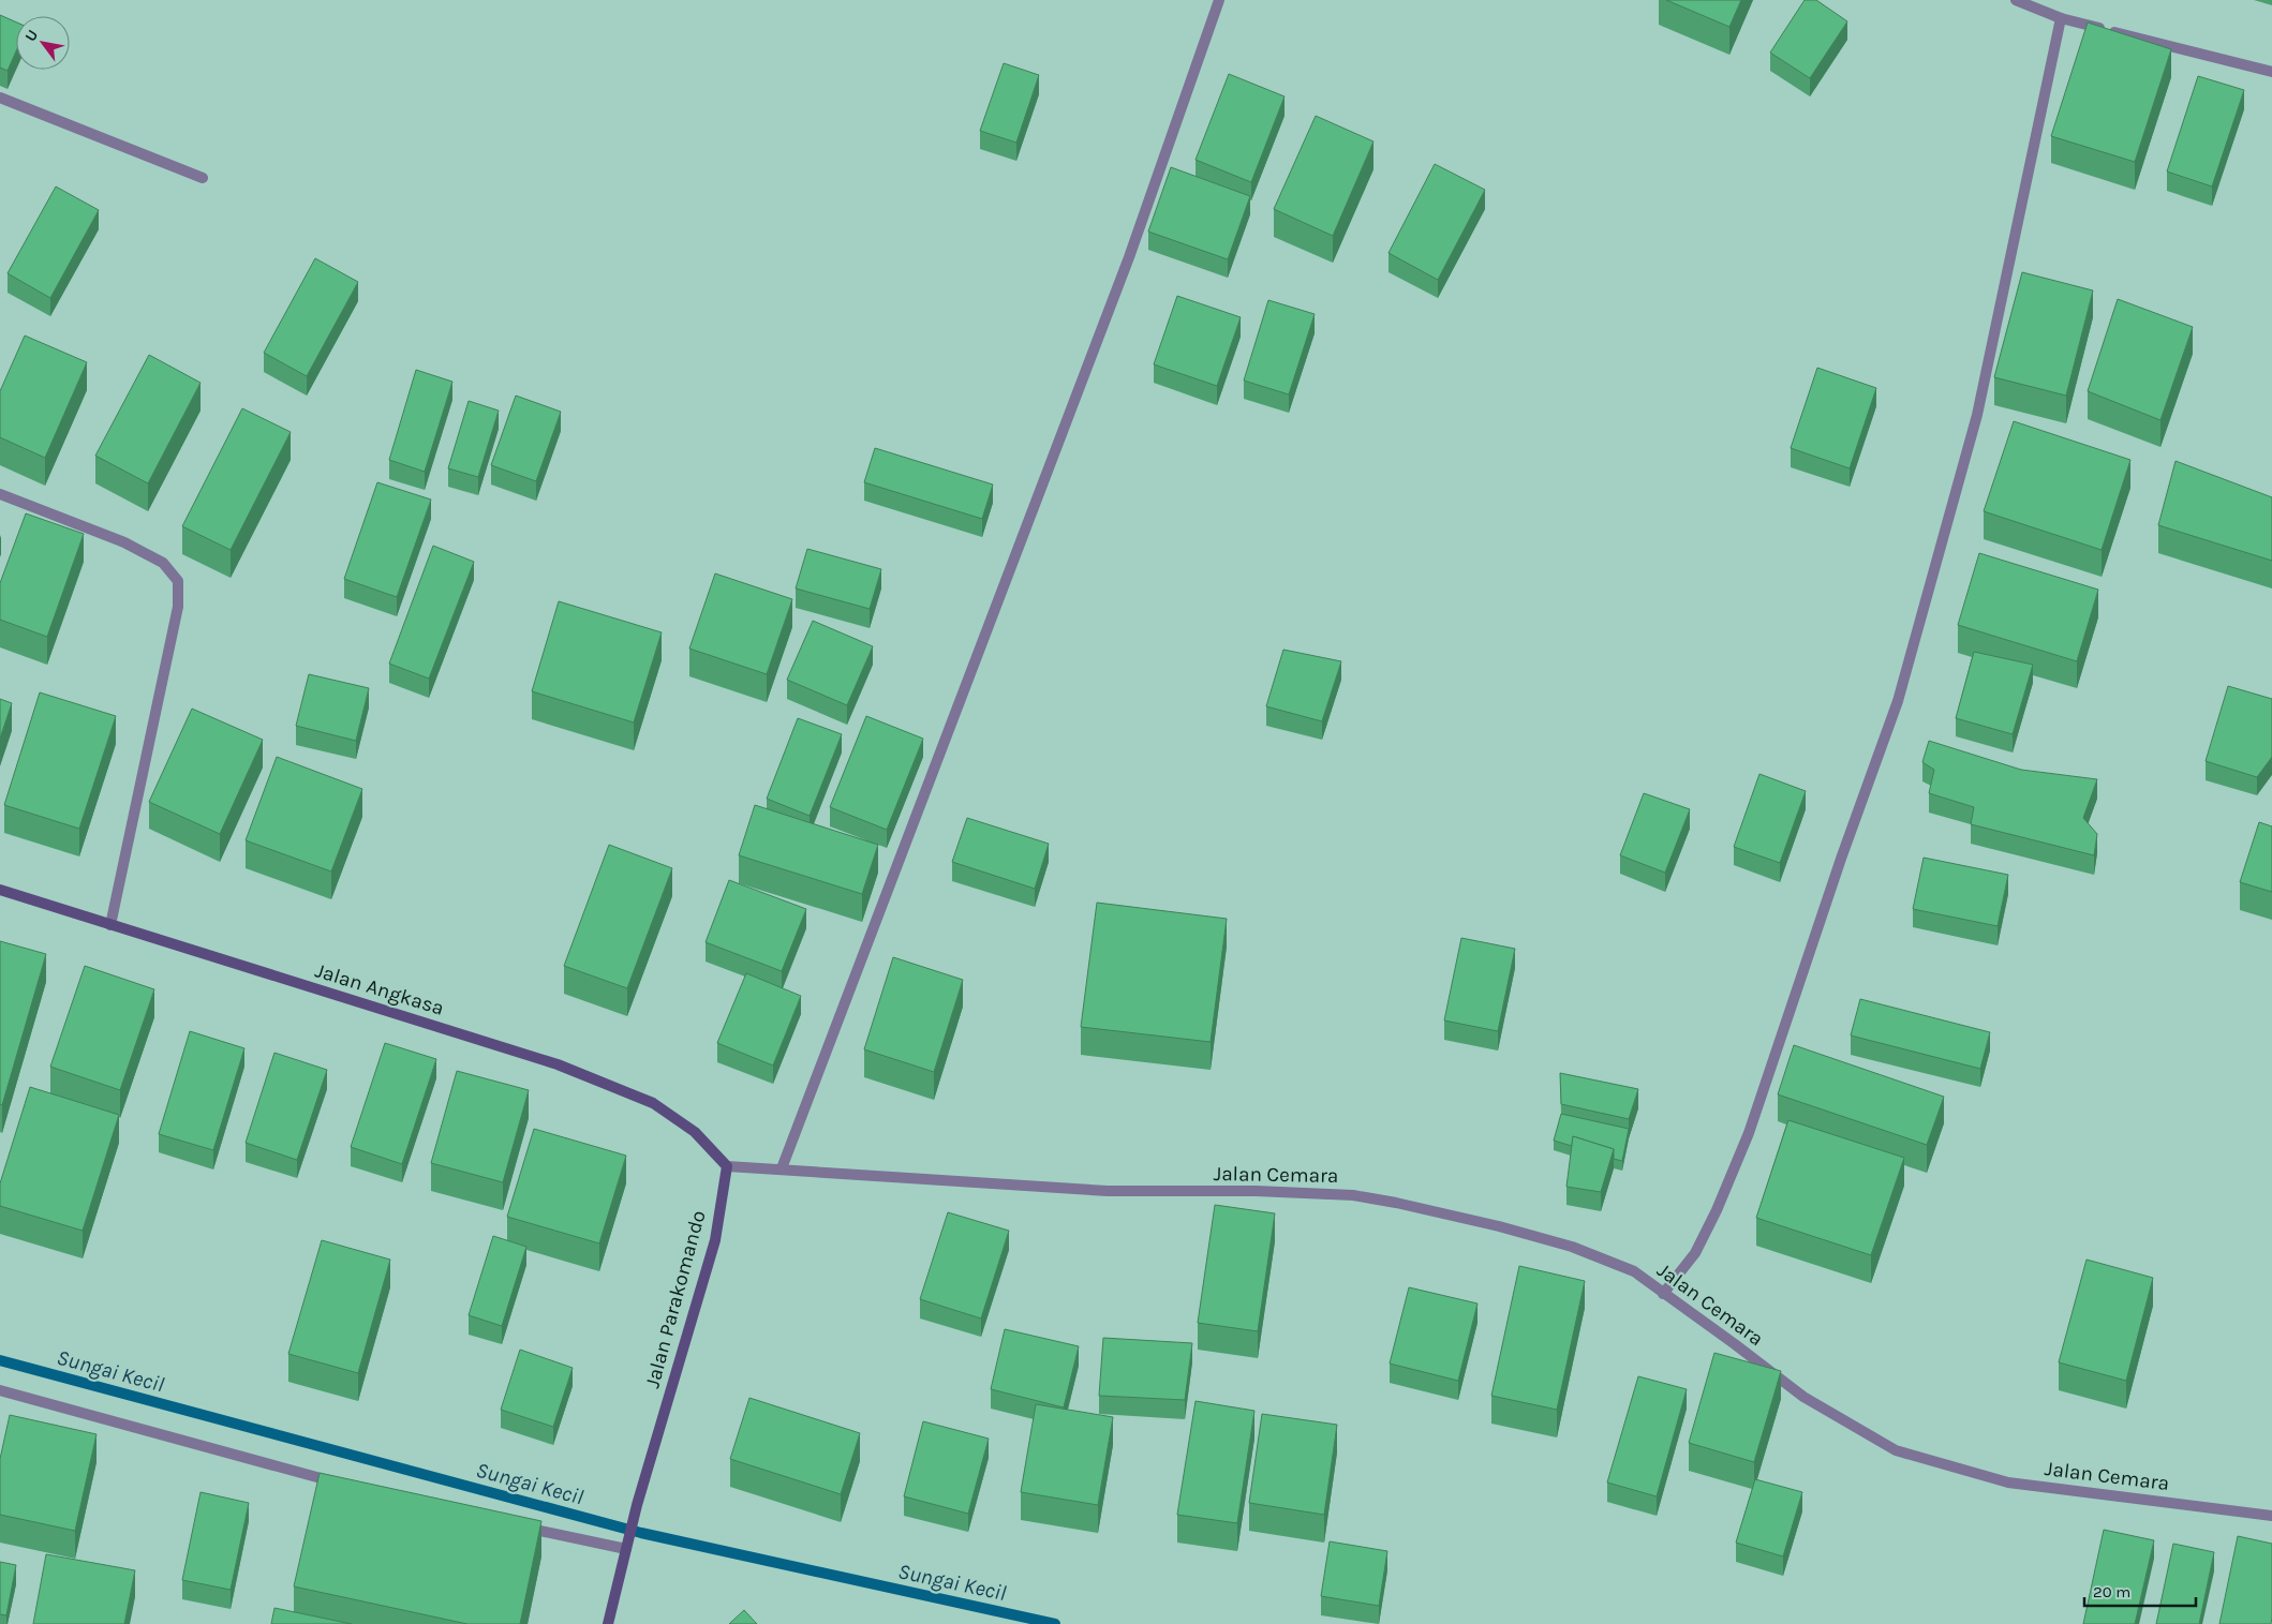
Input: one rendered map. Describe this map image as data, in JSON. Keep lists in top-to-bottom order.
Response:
{
  "streets": {
    "street": ["Jalan Angkasa", "Jalan Cemara", "Jalan Parakomando"]
  },
  "crossings": [
    ["Jalan Angkasa", "Jalan Parakomando"]
  ],
  "water": ["Sungai Kecil"],
  "scale_bar": "20 m",
  "north": "top left"
}
